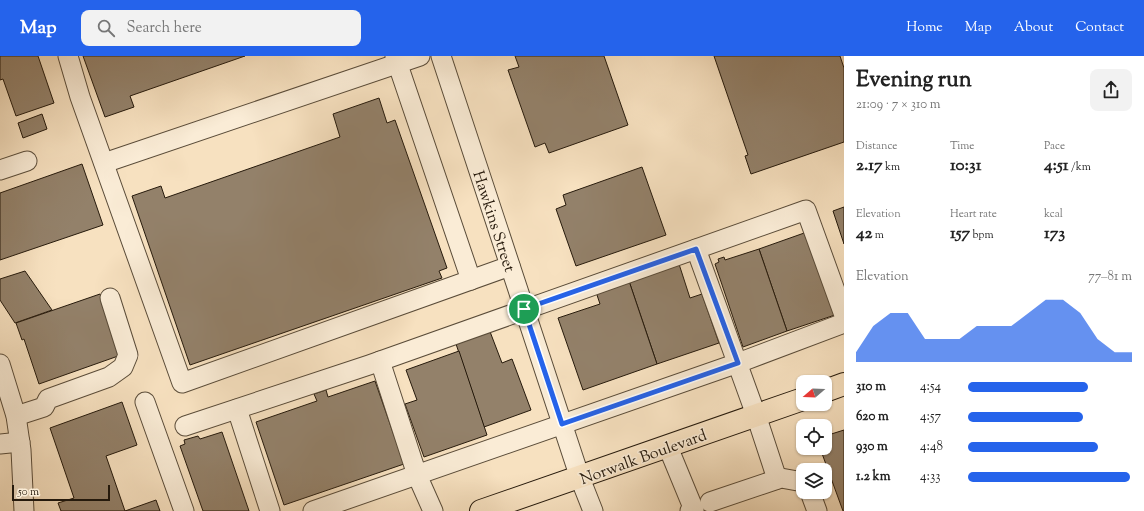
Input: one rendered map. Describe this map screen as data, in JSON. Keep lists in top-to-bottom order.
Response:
{
  "streets": {
    "main road": ["Norwalk Boulevard"],
    "street": ["Hawkins Street"]
  },
  "crossings": [
    ["Hawkins Street", "Norwalk Boulevard"]
  ],
  "scale_bar": "50 m",
  "north": "left",
  "page": {
    "header": "Map",
    "search": "Search here",
    "nav": [
      "Home",
      "Map",
      "About",
      "Contact"
    ],
    "heading": ["Evening run", "21:09 · 7 × 310 m"],
    "stats": [
      ["Distance", "2.17 km"],
      ["Time", "10:31"],
      ["Pace", "4:51 /km"],
      ["Elevation", "42 m"],
      ["Heart rate", "157 bpm"],
      ["kcal", "173"]
    ],
    "chart": ["Elevation", "77–81 m"],
    "list": [
      {
        "name": "310 m",
        "note": "4:54"
      },
      {
        "name": "620 m",
        "note": "4:57"
      },
      {
        "name": "930 m",
        "note": "4:48"
      },
      {
        "name": "1.2 km",
        "note": "4:33"
      }
    ],
    "scale": "50 m"
  }
}
